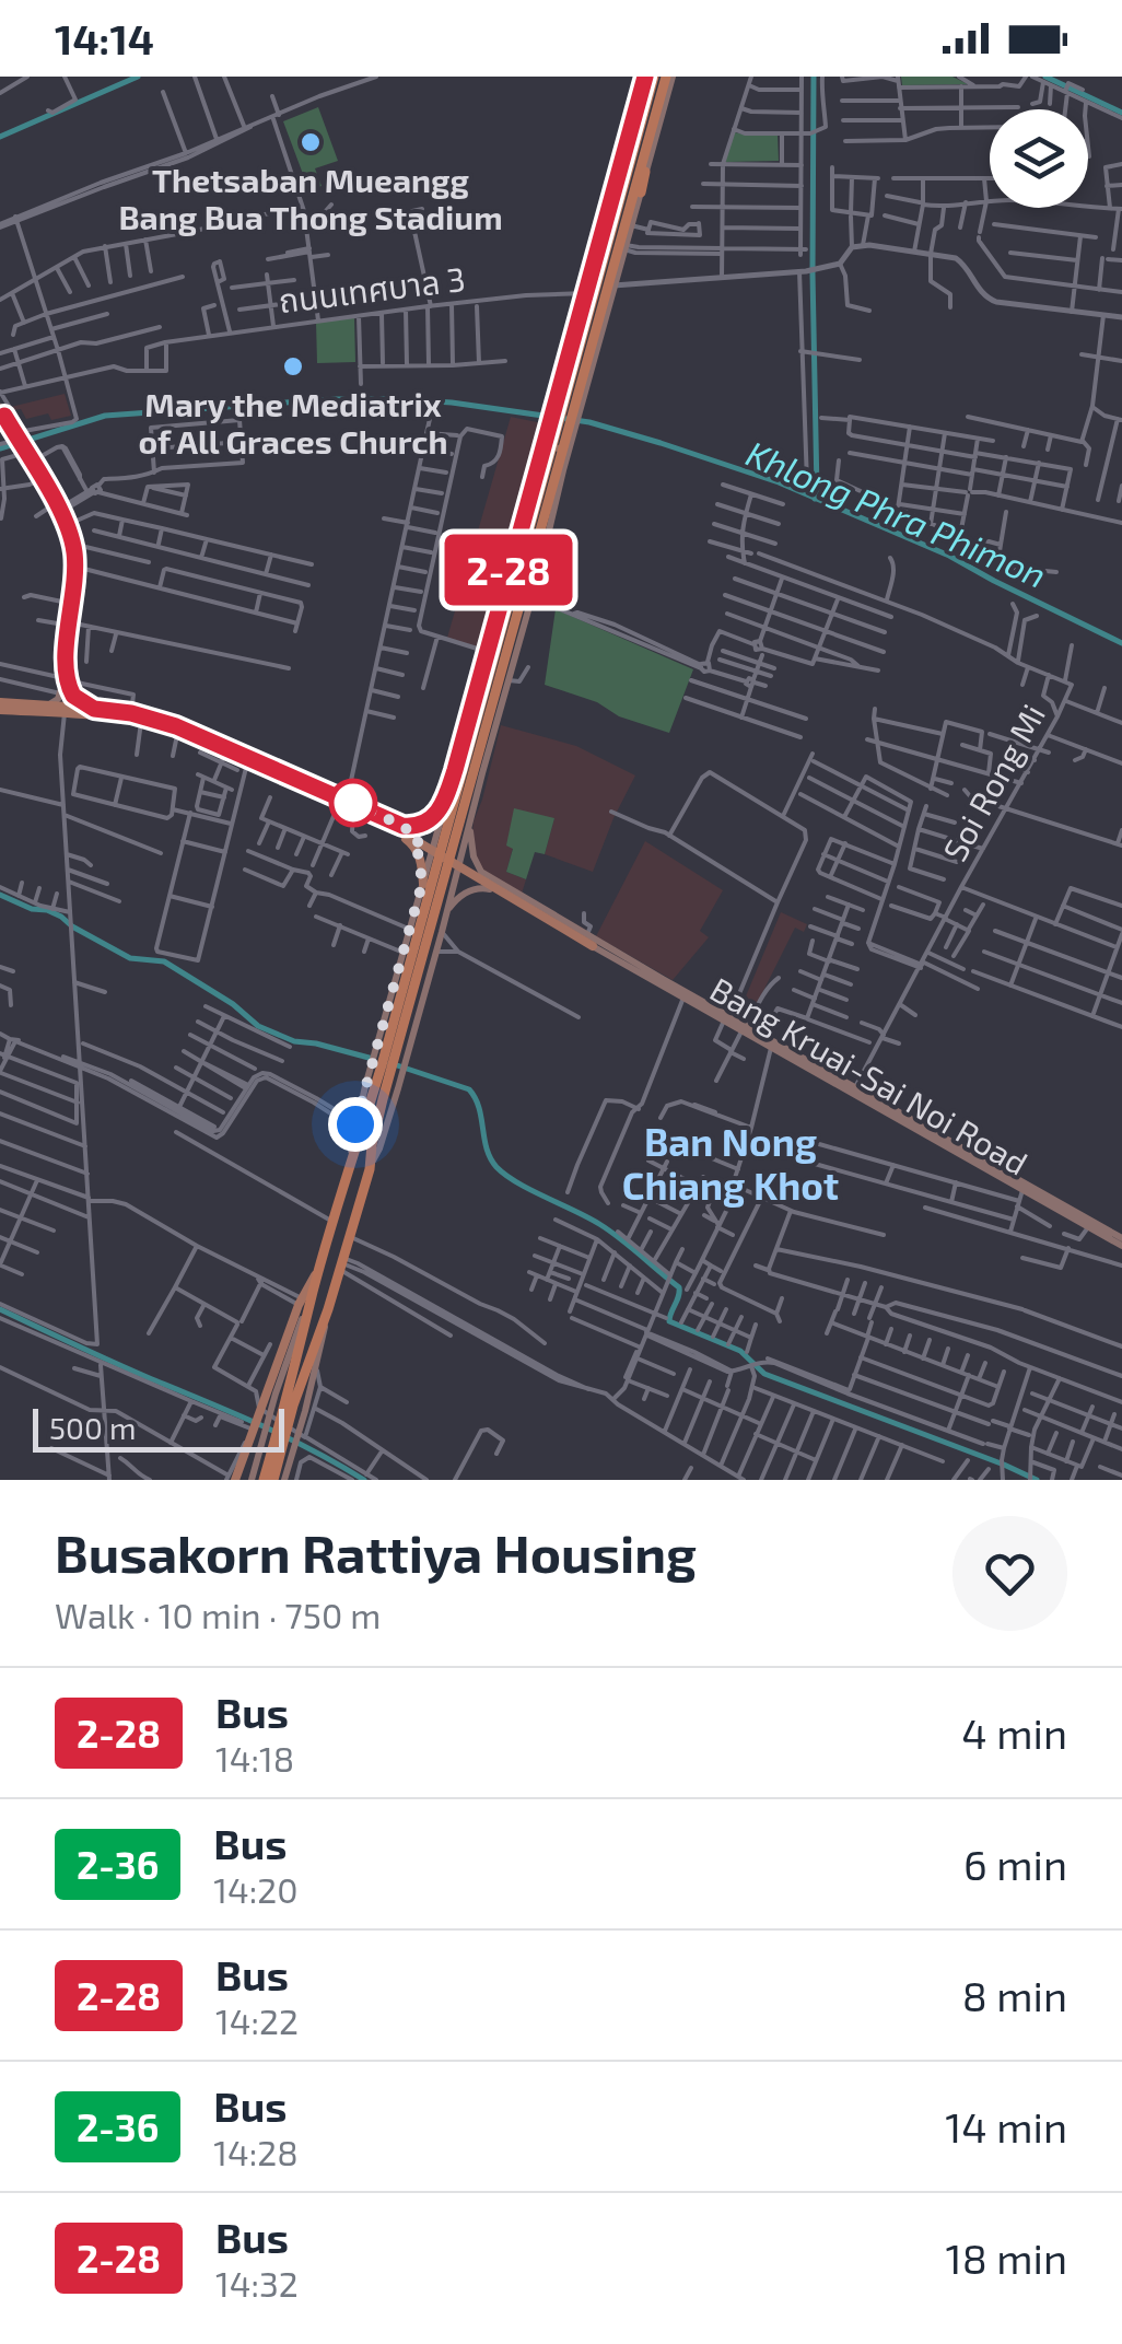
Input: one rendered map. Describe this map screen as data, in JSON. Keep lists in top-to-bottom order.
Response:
{
  "streets": {
    "main road": ["Bang Kruai-Sai Noi Road"],
    "street": ["ถนนเทศบาล 3", "Soi Rong Mi"]
  },
  "crossings": [
    ["Soi Rong Mi", "Bang Kruai-Sai Noi Road"]
  ],
  "districts": ["Ban Nong Chiang Khot"],
  "water": ["Khlong Phra Phimon"],
  "places": ["Thetsaban Mueangg Bang Bua Thong Stadium", "Mary the Mediatrix of All Graces Church"],
  "lines": ["bus line 2-28"],
  "scale_bar": "500 m",
  "page": {
    "status": "14:14",
    "on_map": "2-28",
    "scale": "500 m",
    "heading": ["Busakorn Rattiya Housing", "Walk · 10 min · 750 m"],
    "list": [
      {
        "mark": "2-28",
        "name": "Bus",
        "note": "14:18",
        "value": "4 min"
      },
      {
        "mark": "2-36",
        "name": "Bus",
        "note": "14:20",
        "value": "6 min"
      },
      {
        "mark": "2-28",
        "name": "Bus",
        "note": "14:22",
        "value": "8 min"
      },
      {
        "mark": "2-36",
        "name": "Bus",
        "note": "14:28",
        "value": "14 min"
      },
      {
        "mark": "2-28",
        "name": "Bus",
        "note": "14:32",
        "value": "18 min"
      }
    ]
  }
}
